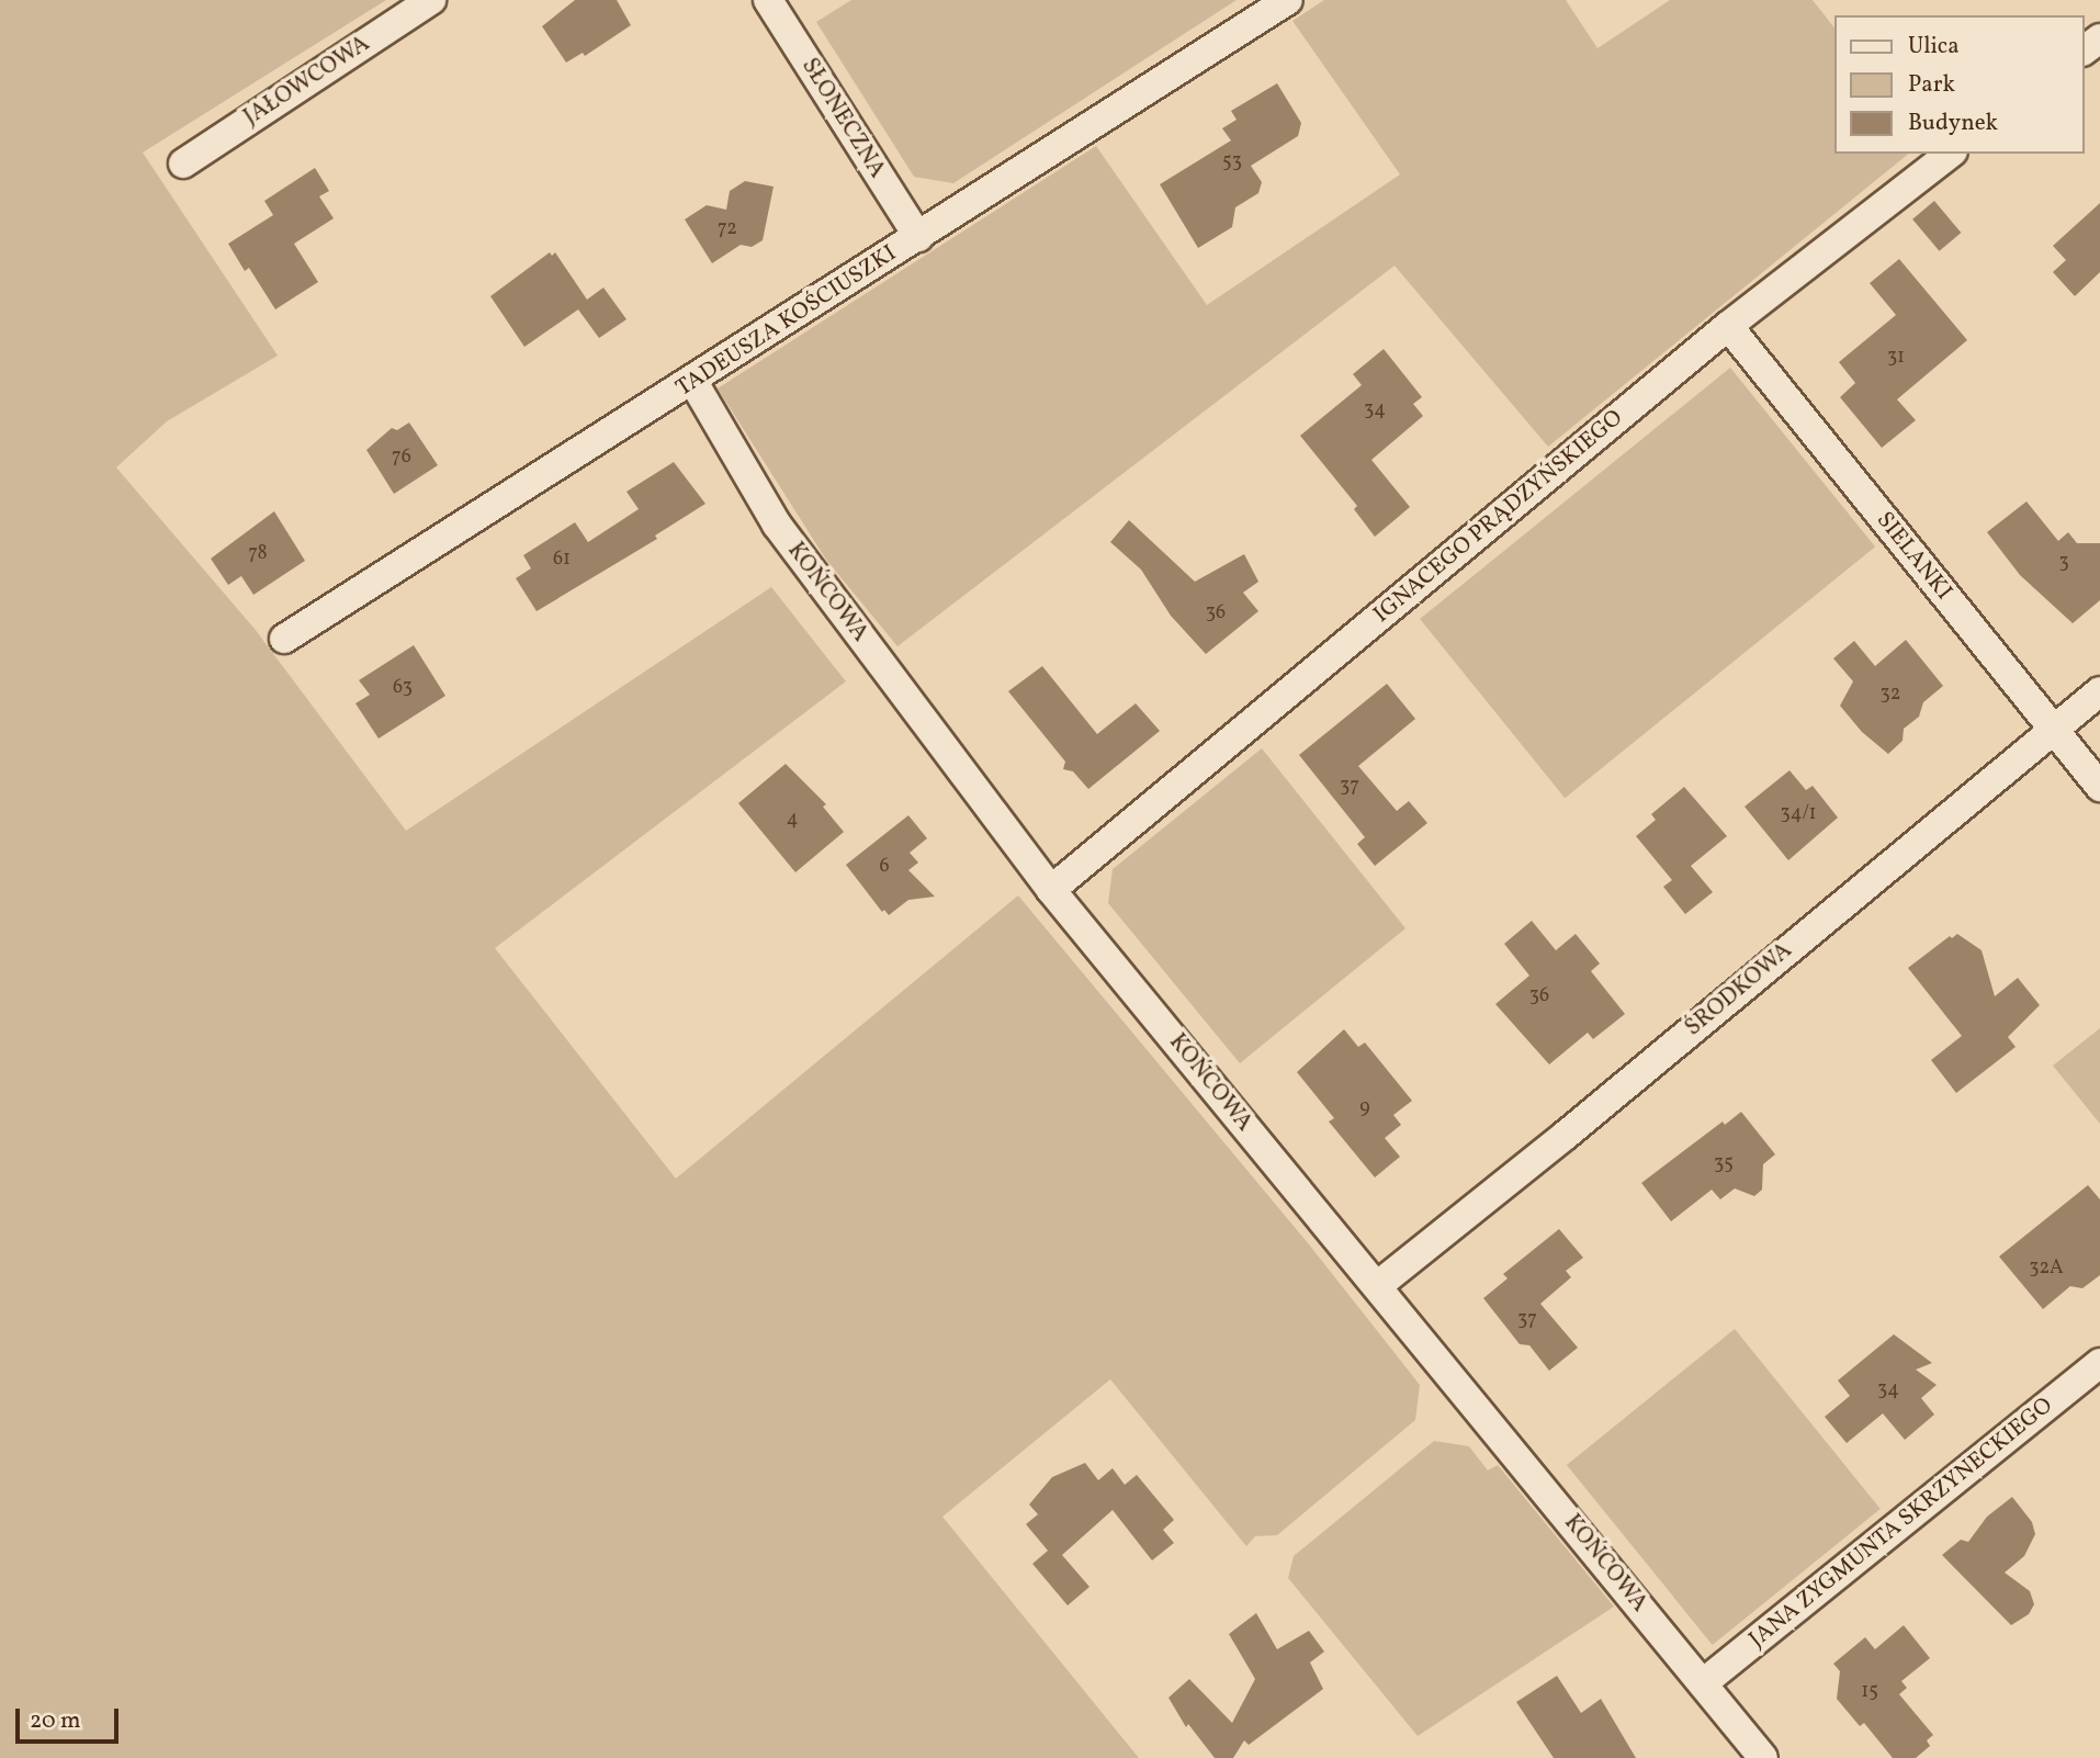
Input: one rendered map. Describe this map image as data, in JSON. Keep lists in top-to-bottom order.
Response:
{
  "streets": {
    "street": [
      "JAŁOWCOWA",
      "SŁONECZNA",
      "TADEUSZA KOŚCIUSZKI",
      "IGNACEGO PRĄDZYŃSKIEGO",
      "SIELANKI",
      "KOŃCOWA",
      "ŚRODKOWA",
      "JANA ZYGMUNTA SKRZYNECKIEGO"
    ]
  },
  "crossings": [
    ["SŁONECZNA", "TADEUSZA KOŚCIUSZKI"],
    ["TADEUSZA KOŚCIUSZKI", "KOŃCOWA"],
    ["IGNACEGO PRĄDZYŃSKIEGO", "SIELANKI"],
    ["IGNACEGO PRĄDZYŃSKIEGO", "KOŃCOWA"],
    ["SIELANKI", "ŚRODKOWA"],
    ["KOŃCOWA", "ŚRODKOWA"],
    ["KOŃCOWA", "JANA ZYGMUNTA SKRZYNECKIEGO"]
  ],
  "house_numbers": [
    "53",
    "72",
    "31",
    "34",
    "76",
    "78",
    "61",
    "3",
    "36",
    "63",
    "32",
    "37",
    "34/1",
    "4",
    "6",
    "36",
    "9",
    "35",
    "32A",
    "37",
    "34",
    "15"
  ],
  "legend": ["Ulica", "Park", "Budynek"],
  "scale_bar": "20 m"
}
